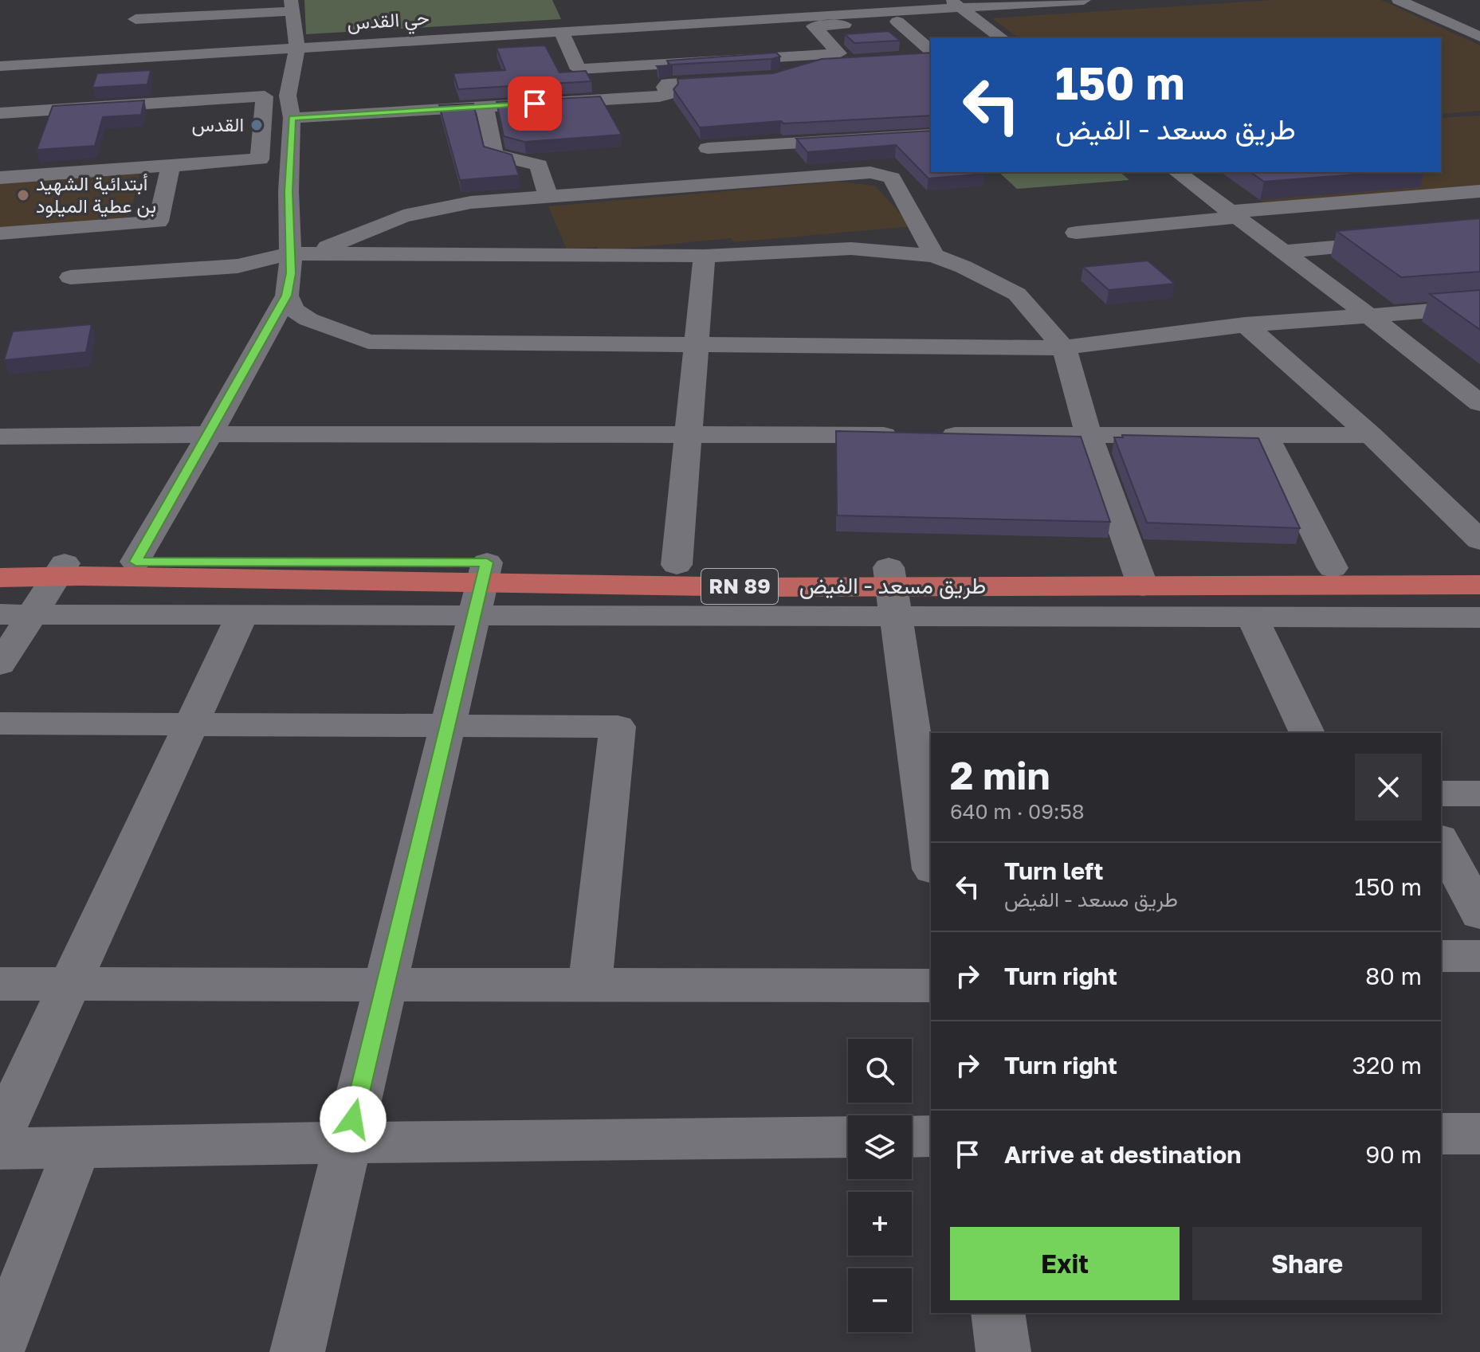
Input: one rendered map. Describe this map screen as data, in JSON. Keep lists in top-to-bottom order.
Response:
{
  "streets": {
    "main road": ["طريق مسعد - الفيض", "RN 89"],
    "street": ["حي القدس"]
  },
  "places": ["القدس", "أبتدائية الشهيد بن عطية الميلود"],
  "page": {
    "turn": ["150 m", "طريق مسعد - الفيض"],
    "heading": ["2 min", "640 m · 09:58"],
    "list": [
      {
        "name": "Turn left",
        "note": "طريق مسعد - الفيض",
        "value": "150 m"
      },
      {
        "name": "Turn right",
        "value": "80 m"
      },
      {
        "name": "Turn right",
        "value": "320 m"
      },
      {
        "name": "Arrive at destination",
        "value": "90 m"
      }
    ],
    "map_buttons": ["+", "−"],
    "buttons": ["Exit", "Share"]
  }
}
